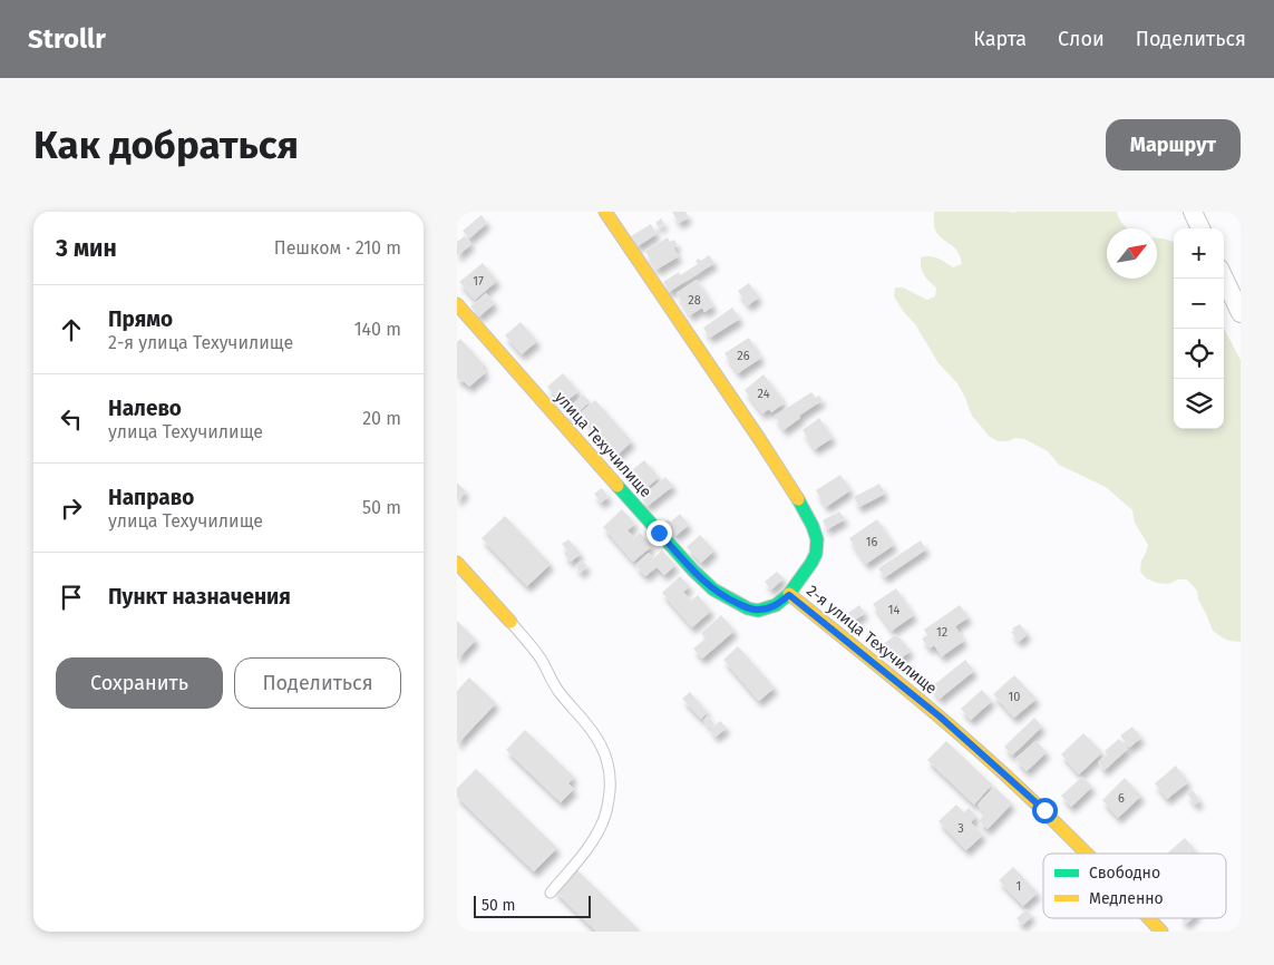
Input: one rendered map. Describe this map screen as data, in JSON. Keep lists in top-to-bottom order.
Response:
{
  "streets": {
    "street": ["улица Техучилище", "2-я улица Техучилище"]
  },
  "crossings": [
    ["улица Техучилище", "2-я улица Техучилище"]
  ],
  "house_numbers": [
    "17",
    "28",
    "26",
    "24",
    "16",
    "14",
    "12",
    "10",
    "6",
    "3",
    "1"
  ],
  "legend": ["Свободно", "Медленно"],
  "scale_bar": "50 m",
  "north": "top right",
  "page": {
    "header": "Strollr",
    "nav": ["Карта", "Слои", "Поделиться"],
    "buttons": [
      "Маршрут",
      ["Сохранить", "Поделиться"]
    ],
    "title": "Как добраться",
    "heading": ["3 мин", "Пешком · 210 m"],
    "map_buttons": ["+", "−"],
    "list": [
      ["Прямо", "2-я улица Техучилище", "140 m"],
      ["Налево", "улица Техучилище", "20 m"],
      ["Направо", "улица Техучилище", "50 m"],
      "Пункт назначения"
    ],
    "scale": "50 m"
  }
}
